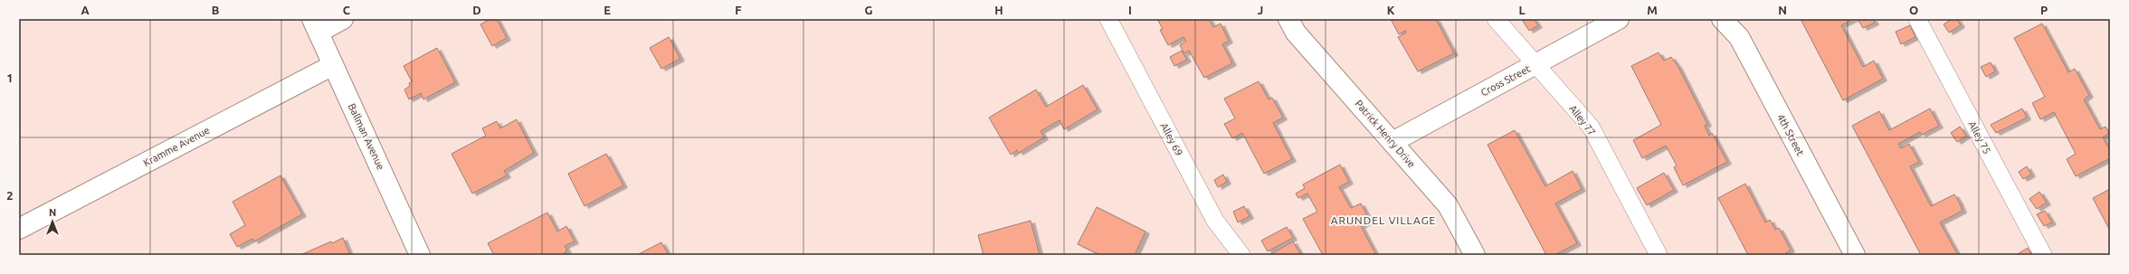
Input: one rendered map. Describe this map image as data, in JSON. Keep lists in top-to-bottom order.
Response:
{
  "streets": {
    "street": [
      "Cross Street",
      "Patrick Henry Drive",
      "4th Street",
      "Ballman Avenue",
      "Kramme Avenue"
    ],
    "lane": ["Alley 77", "Alley 75", "Alley 69"]
  },
  "crossings": [
    ["Cross Street", "Alley 77"],
    ["Cross Street", "Patrick Henry Drive"],
    ["Ballman Avenue", "Kramme Avenue"]
  ],
  "districts": ["ARUNDEL VILLAGE"],
  "north": "top",
  "grid": {
    "columns": [
      "A",
      "B",
      "C",
      "D",
      "E",
      "F",
      "G",
      "H",
      "I",
      "J",
      "K",
      "L",
      "M",
      "N",
      "O",
      "P"
    ],
    "rows": ["1", "2"]
  }
}
